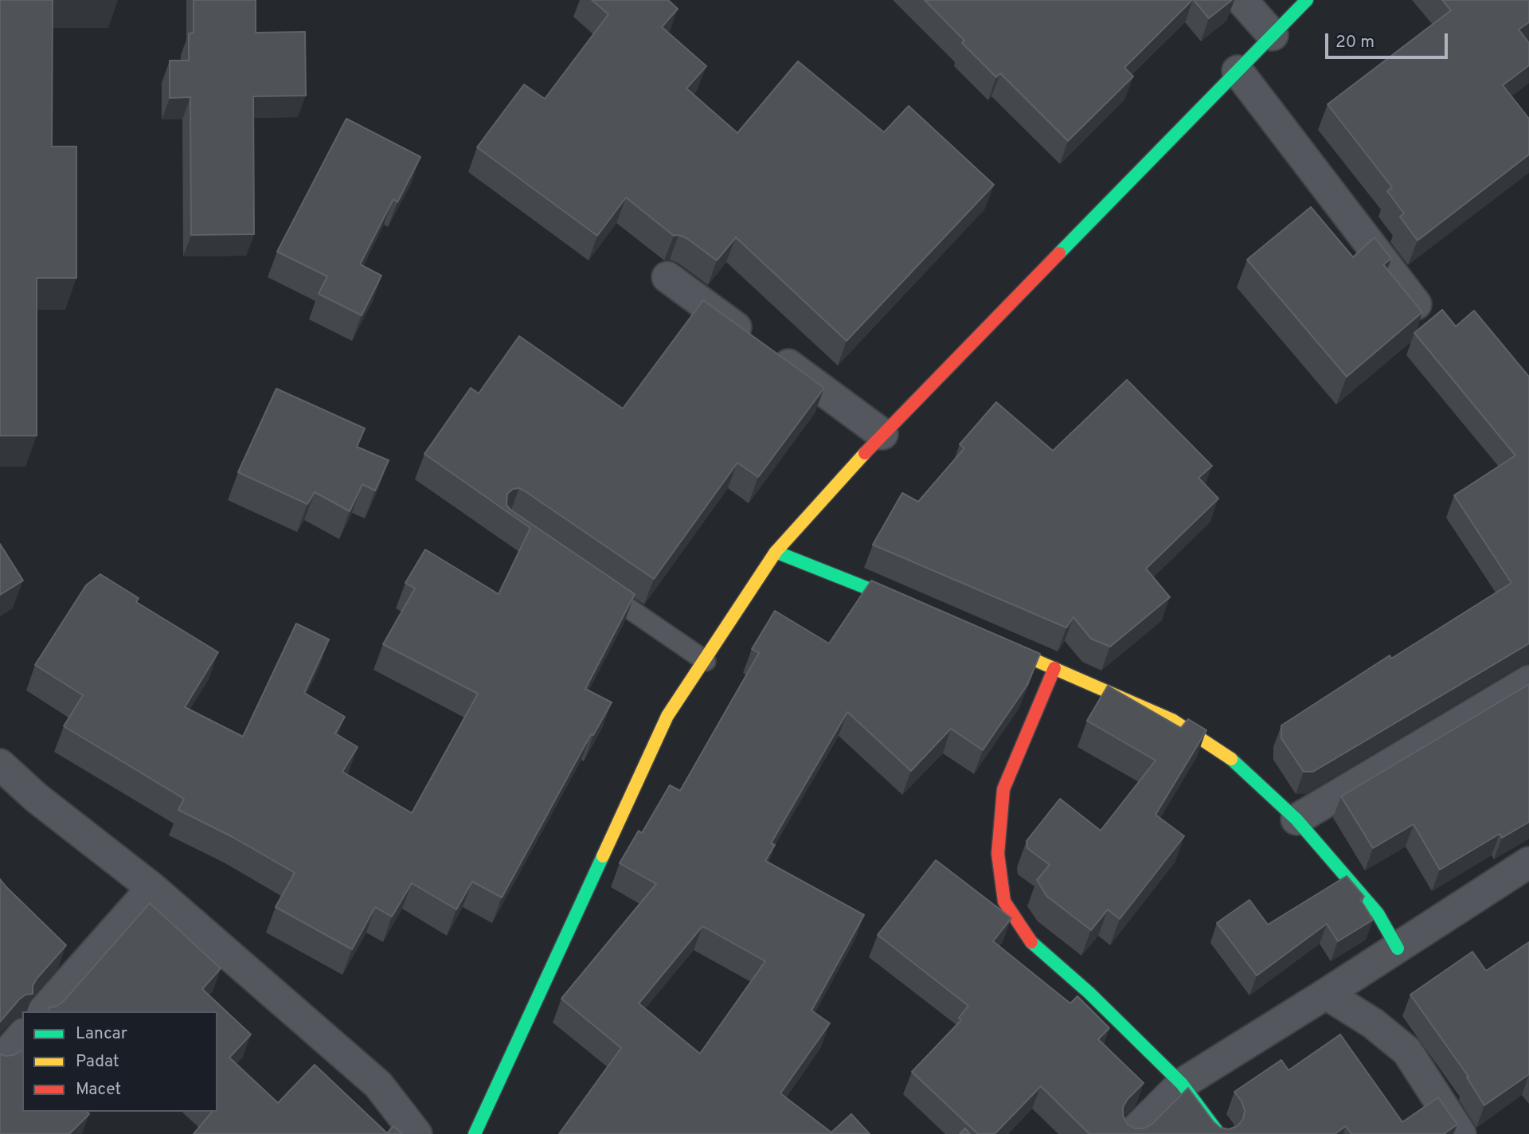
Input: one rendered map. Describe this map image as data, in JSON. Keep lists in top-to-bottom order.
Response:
{
  "legend": ["Lancar", "Padat", "Macet"],
  "scale_bar": "20 m"
}
